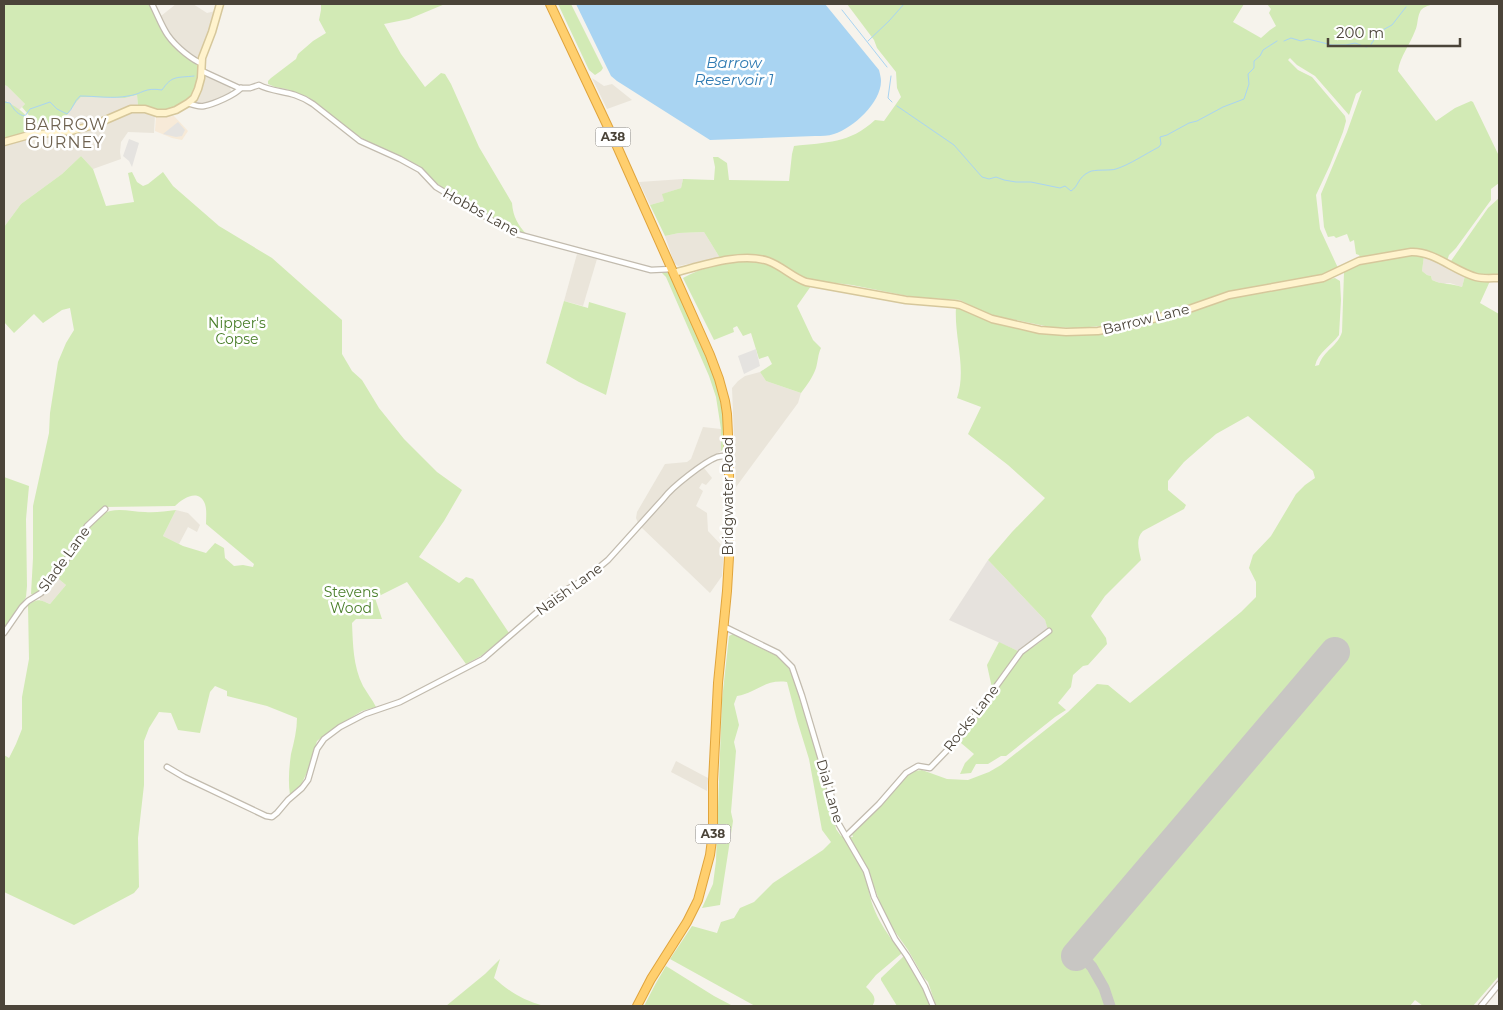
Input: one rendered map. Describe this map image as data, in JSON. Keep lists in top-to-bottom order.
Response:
{
  "streets": {
    "highway": ["A38", "Bridgwater Road"],
    "main road": ["Barrow Lane"],
    "street": [
      "Hobbs Lane",
      "Slade Lane",
      "Naish Lane",
      "Rocks Lane",
      "Dial Lane"
    ]
  },
  "crossings": [
    ["Hobbs Lane", "Barrow Lane"],
    ["Hobbs Lane", "Bridgwater Road"],
    ["Barrow Lane", "Bridgwater Road"],
    ["Bridgwater Road", "Naish Lane"],
    ["Bridgwater Road", "Dial Lane"],
    ["Rocks Lane", "Dial Lane"]
  ],
  "districts": ["BARROW GURNEY"],
  "water": ["Barrow Reservoir 1"],
  "parks": ["Nipper's Copse", "Stevens Wood"],
  "scale_bar": "200 m"
}
